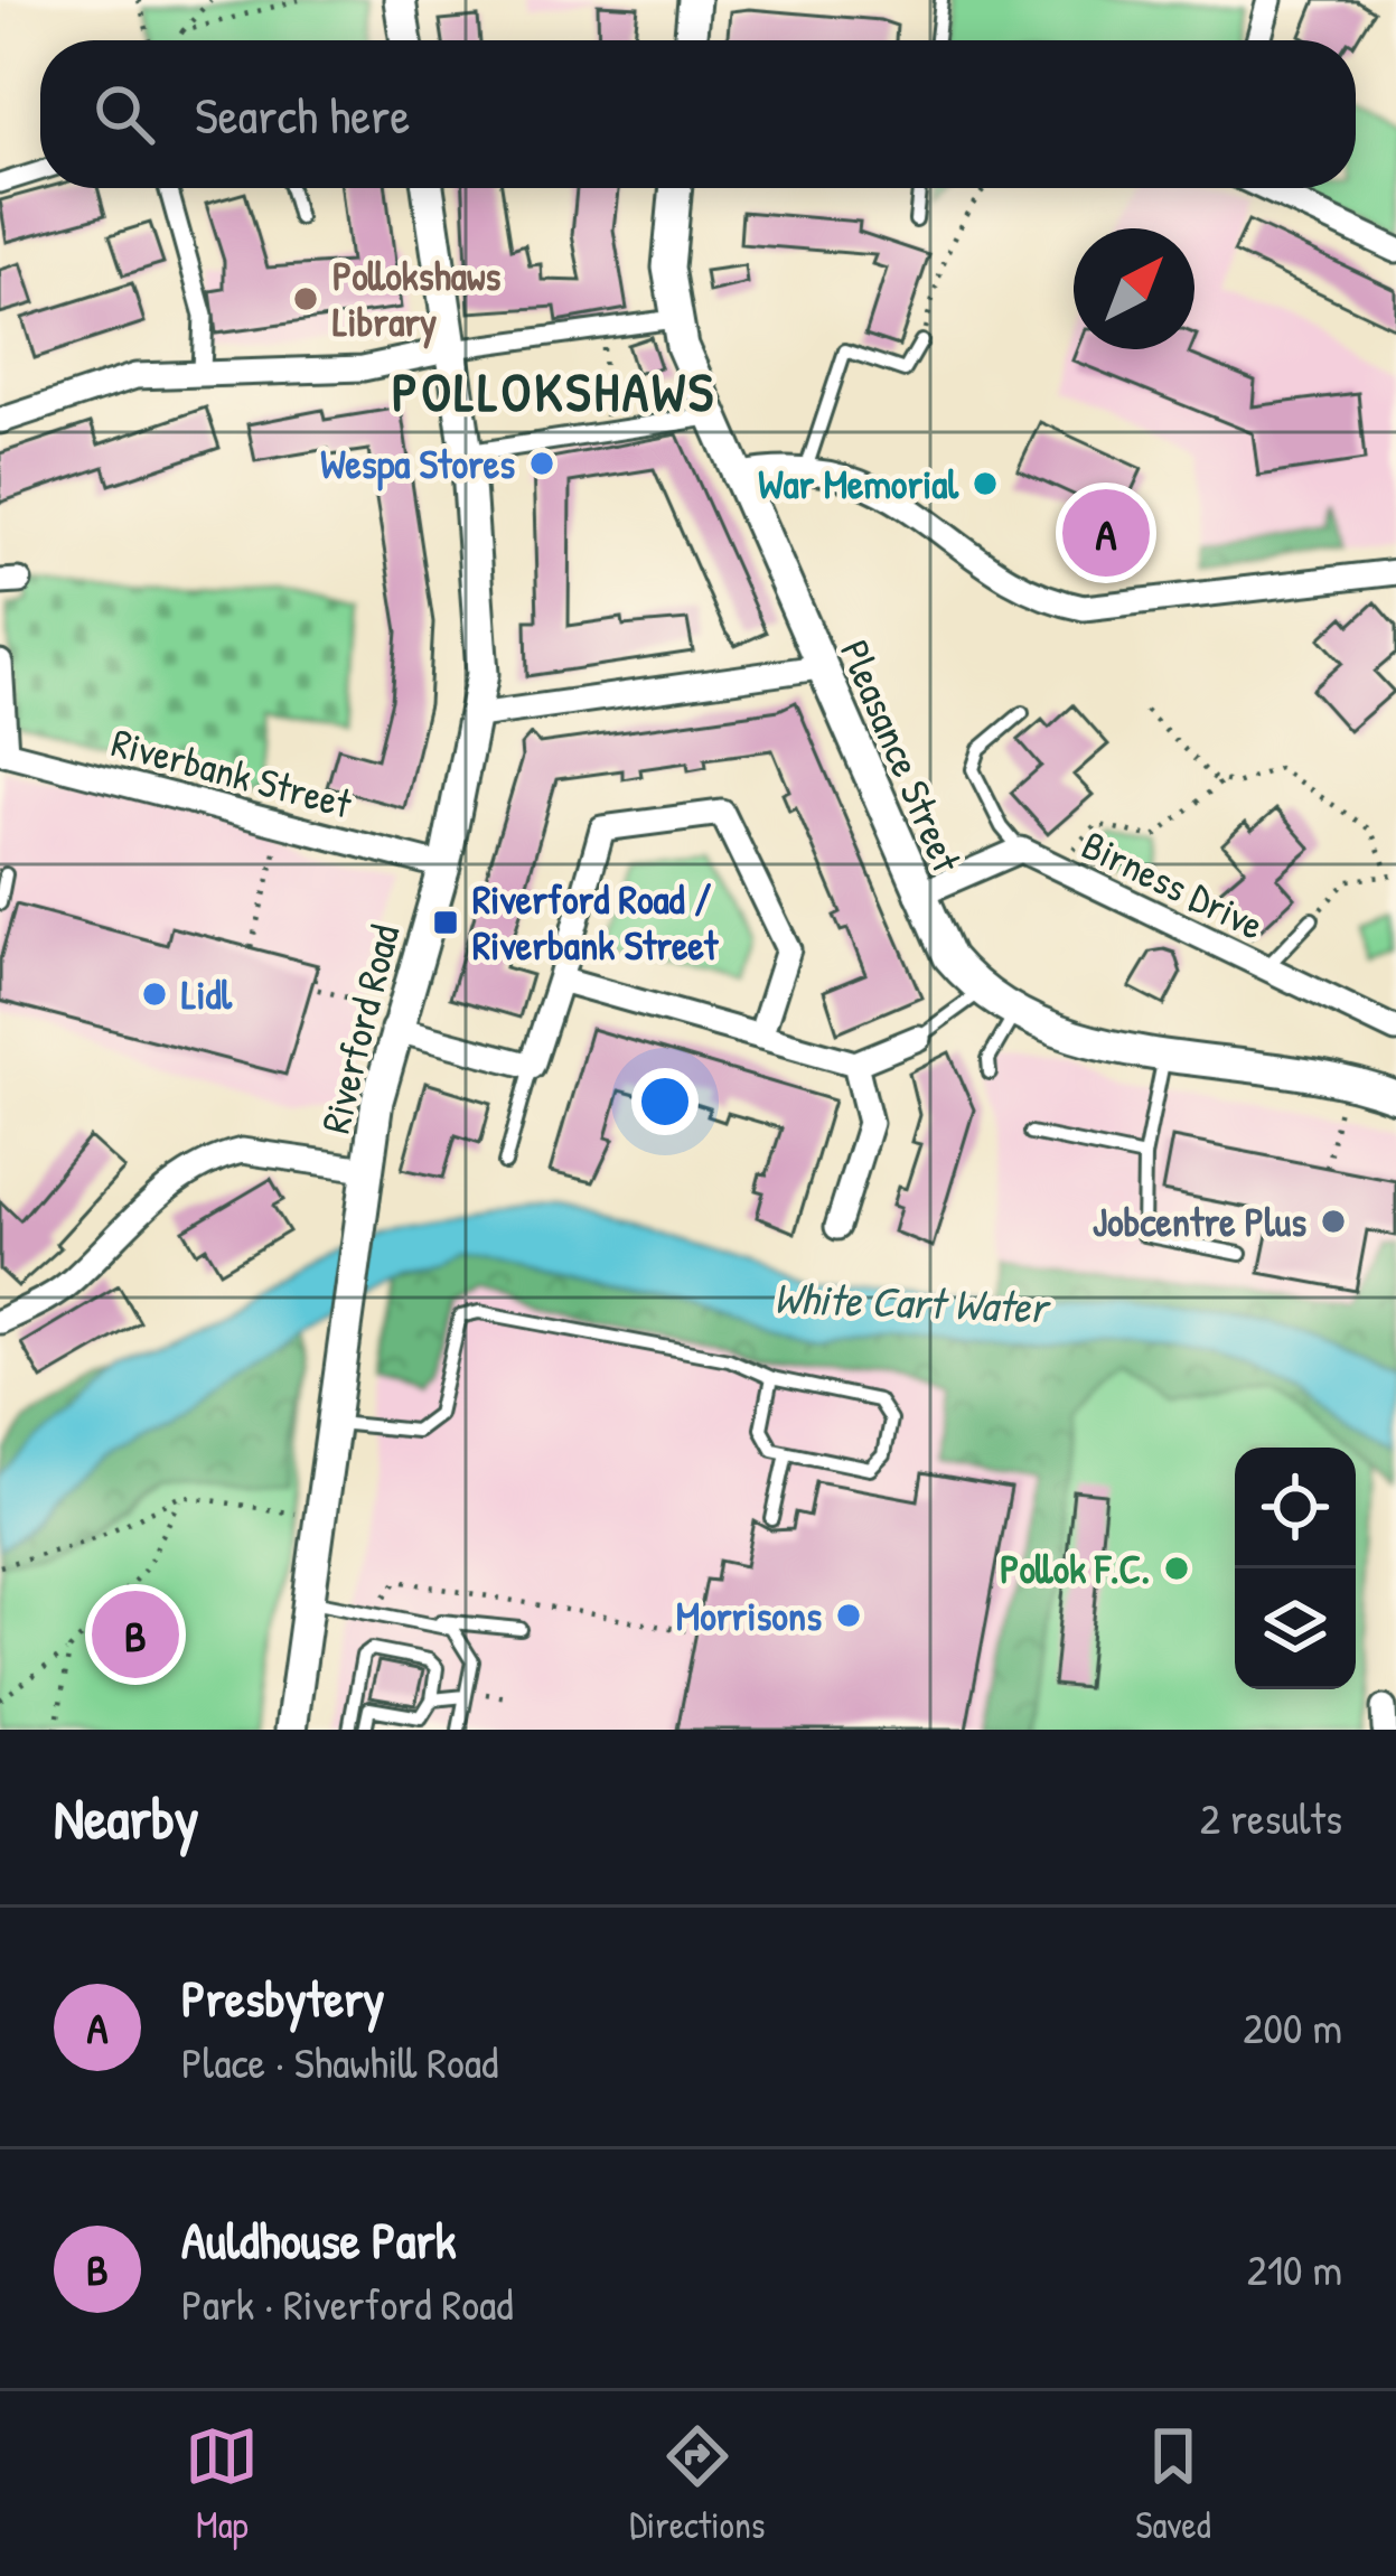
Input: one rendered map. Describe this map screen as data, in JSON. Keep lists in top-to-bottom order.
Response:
{
  "streets": {
    "street": [
      "Pleasance Street",
      "Riverbank Street",
      "Birness Drive",
      "Riverford Road"
    ]
  },
  "crossings": [
    ["Pleasance Street", "Birness Drive"],
    ["Riverbank Street", "Riverford Road"]
  ],
  "districts": ["POLLOKSHAWS"],
  "water": ["White Cart Water"],
  "places": {
    "other": [
      "Pollokshaws Library",
      "Wespa Stores",
      "War Memorial",
      "Lidl",
      "Jobcentre Plus",
      "Pollok F.C.",
      "Morrisons"
    ],
    "transit": ["Riverford Road / Riverbank Street"]
  },
  "north": "top right",
  "page": {
    "search": "Search here",
    "pins": ["A", "B"],
    "heading": ["Nearby", "2 results"],
    "list": [
      {
        "mark": "A",
        "name": "Presbytery",
        "note": "Place · Shawhill Road",
        "value": "200 m"
      },
      {
        "mark": "B",
        "name": "Auldhouse Park",
        "note": "Park · Riverford Road",
        "value": "210 m"
      }
    ],
    "nav": ["Map", "Directions", "Saved"]
  }
}
